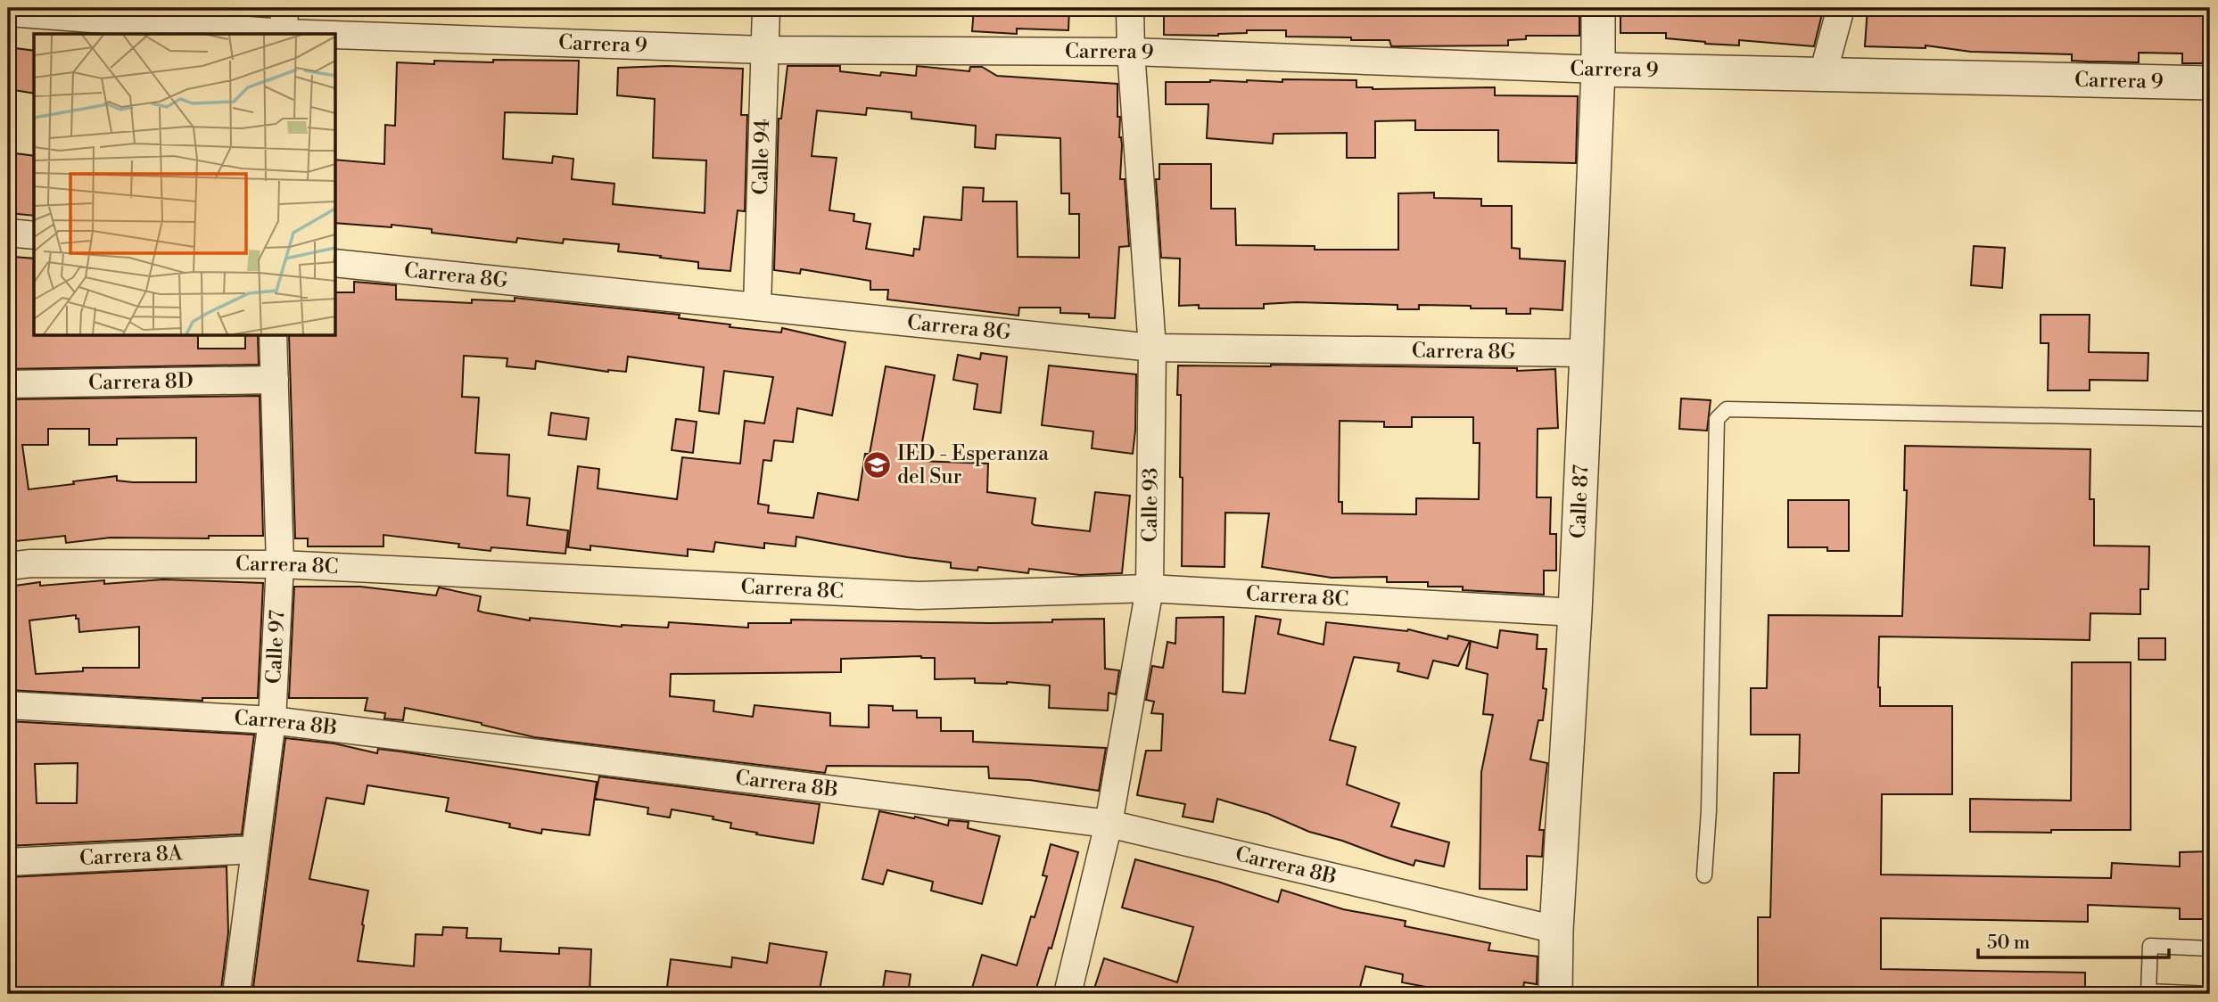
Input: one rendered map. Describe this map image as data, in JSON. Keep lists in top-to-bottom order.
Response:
{
  "streets": {
    "street": [
      "Carrera 9",
      "Calle 94",
      "Carrera 8G",
      "Carrera 8D",
      "Calle 87",
      "Calle 93",
      "Carrera 8C",
      "Calle 97",
      "Carrera 8B",
      "Carrera 8A"
    ]
  },
  "crossings": [
    ["Carrera 9", "Calle 94"],
    ["Carrera 9", "Calle 87"],
    ["Carrera 9", "Calle 93"],
    ["Calle 94", "Carrera 8G"],
    ["Carrera 8G", "Calle 87"],
    ["Carrera 8G", "Calle 93"],
    ["Carrera 8D", "Calle 97"],
    ["Calle 87", "Carrera 8C"],
    ["Calle 87", "Carrera 8B"],
    ["Calle 93", "Carrera 8C"],
    ["Calle 93", "Carrera 8B"],
    ["Carrera 8C", "Calle 97"],
    ["Calle 97", "Carrera 8B"],
    ["Calle 97", "Carrera 8A"]
  ],
  "places": {
    "school or university": ["IED - Esperanza del Sur"]
  },
  "scale_bar": "50 m"
}
